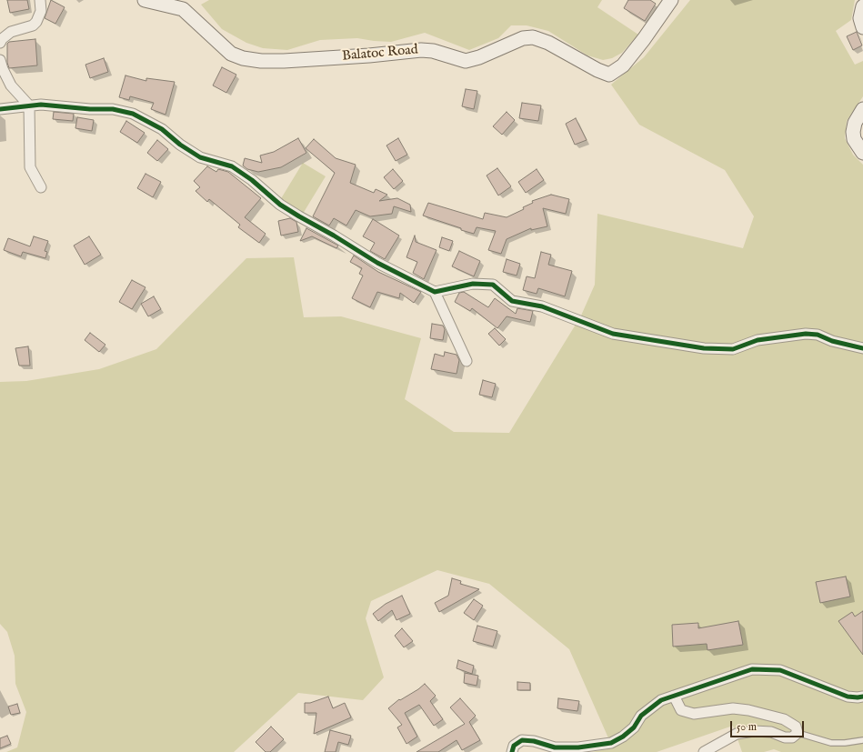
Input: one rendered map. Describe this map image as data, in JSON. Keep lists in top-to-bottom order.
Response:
{
  "streets": {
    "main road": ["Balatoc Road"]
  },
  "scale_bar": "50 m"
}
